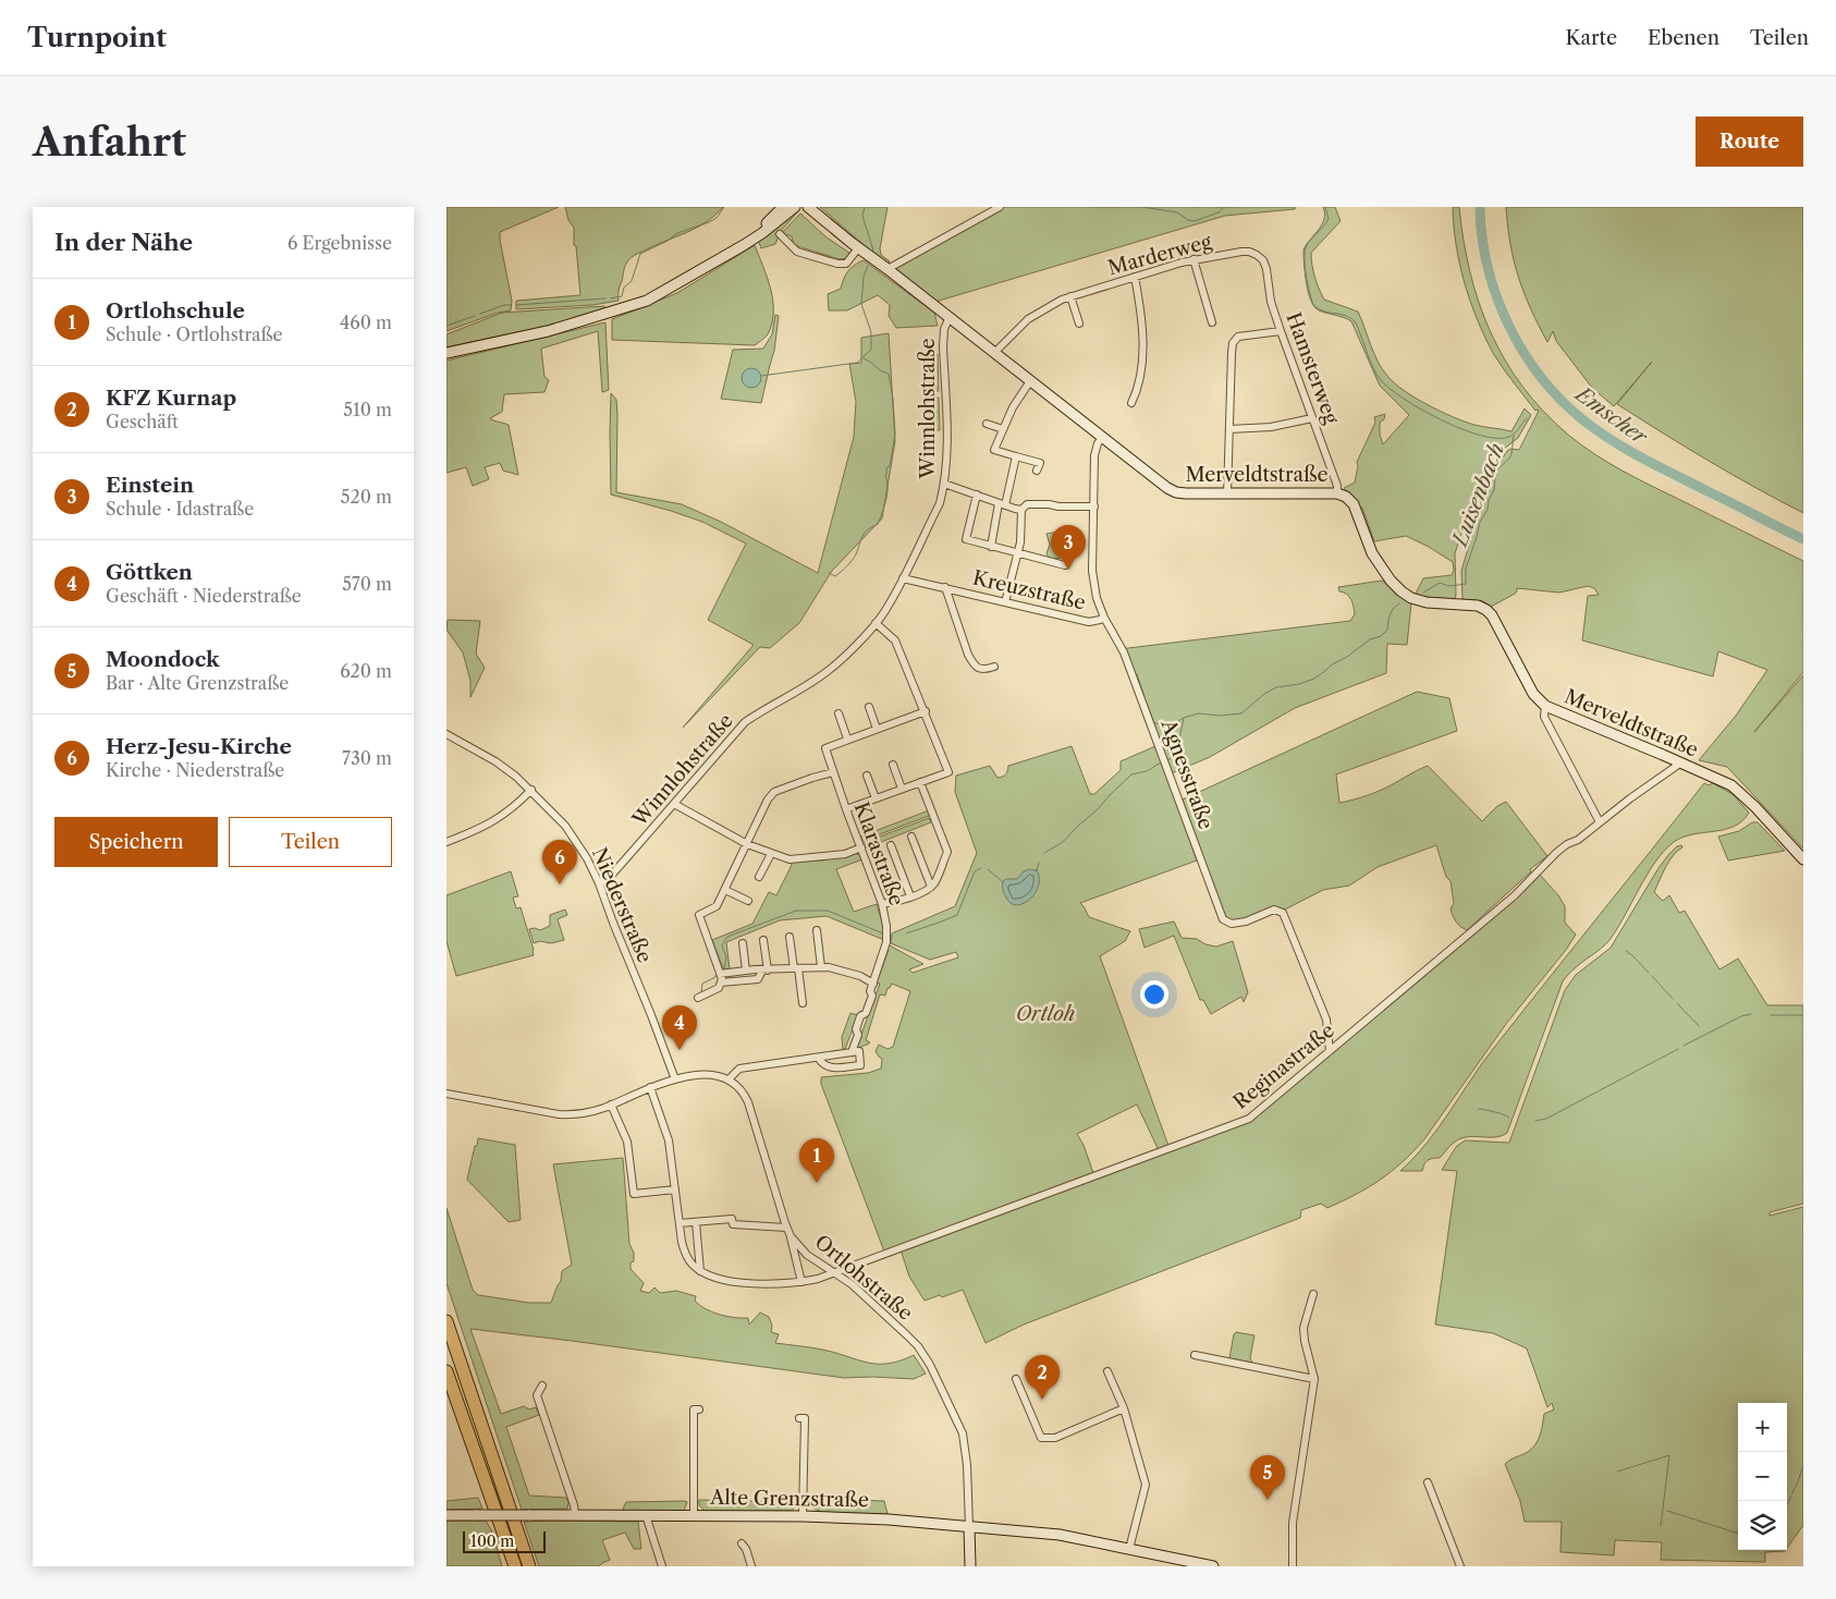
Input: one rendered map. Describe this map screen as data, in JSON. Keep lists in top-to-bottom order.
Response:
{
  "streets": {
    "main road": ["Merveldtstraße", "Alte Grenzstraße"],
    "street": [
      "Marderweg",
      "Hamsterweg",
      "Winnlohstraße",
      "Kreuzstraße",
      "Agnesstraße",
      "Klarastraße",
      "Niederstraße",
      "Reginastraße",
      "Ortlohstraße"
    ]
  },
  "crossings": [
    ["Marderweg", "Hamsterweg"],
    ["Marderweg", "Merveldtstraße"],
    ["Hamsterweg", "Merveldtstraße"],
    ["Winnlohstraße", "Merveldtstraße"],
    ["Winnlohstraße", "Kreuzstraße"],
    ["Winnlohstraße", "Niederstraße"],
    ["Merveldtstraße", "Agnesstraße"],
    ["Merveldtstraße", "Reginastraße"],
    ["Kreuzstraße", "Agnesstraße"],
    ["Agnesstraße", "Reginastraße"],
    ["Klarastraße", "Ortlohstraße"],
    ["Reginastraße", "Ortlohstraße"],
    ["Ortlohstraße", "Alte Grenzstraße"]
  ],
  "water": ["Emscher", "Luisenbach"],
  "parks": ["Ortloh"],
  "scale_bar": "100 m",
  "page": {
    "header": "Turnpoint",
    "nav": ["Karte", "Ebenen", "Teilen"],
    "buttons": [
      "Route",
      ["Speichern", "Teilen"]
    ],
    "title": "Anfahrt",
    "heading": ["In der Nähe", "6 Ergebnisse"],
    "list": [
      {
        "mark": "1",
        "name": "Ortlohschule",
        "note": "Schule · Ortlohstraße",
        "value": "460 m"
      },
      {
        "mark": "2",
        "name": "KFZ Kurnap",
        "note": "Geschäft",
        "value": "510 m"
      },
      {
        "mark": "3",
        "name": "Einstein",
        "note": "Schule · Idastraße",
        "value": "520 m"
      },
      {
        "mark": "4",
        "name": "Göttken",
        "note": "Geschäft · Niederstraße",
        "value": "570 m"
      },
      {
        "mark": "5",
        "name": "Moondock",
        "note": "Bar · Alte Grenzstraße",
        "value": "620 m"
      },
      {
        "mark": "6",
        "name": "Herz-Jesu-Kirche",
        "note": "Kirche · Niederstraße",
        "value": "730 m"
      }
    ],
    "pins": [
      "3",
      "6",
      "4",
      "1",
      "2",
      "5"
    ],
    "map_buttons": ["+", "−"],
    "scale": "100 m"
  }
}
